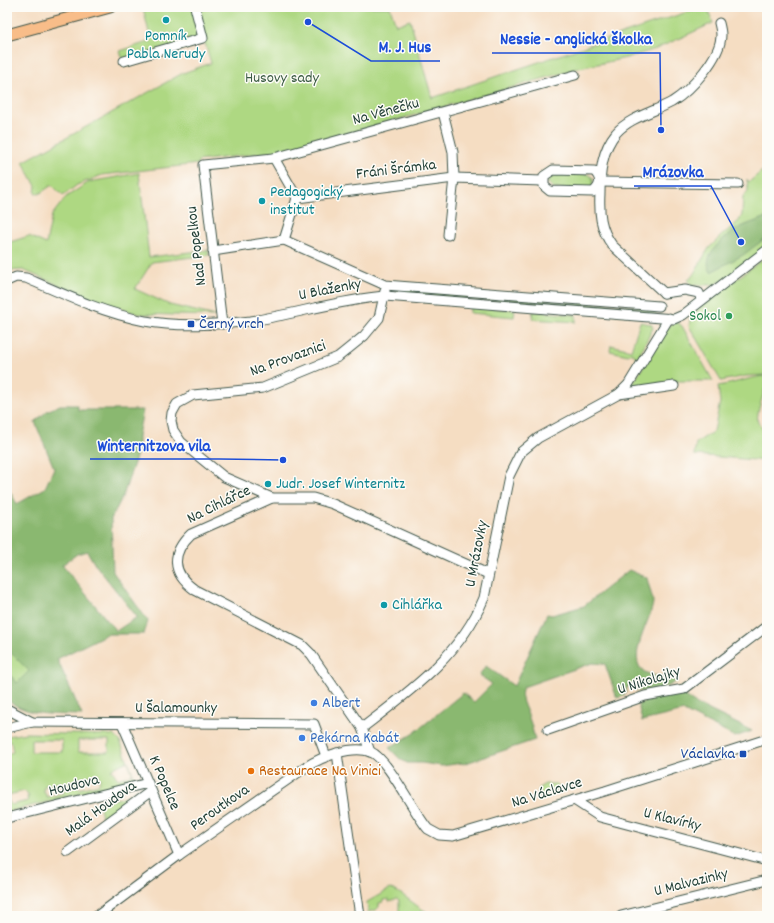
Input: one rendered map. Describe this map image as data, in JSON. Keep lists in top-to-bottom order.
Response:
{
  "streets": {
    "street": [
      "Na Věnečku",
      "Fráni Šrámka",
      "Nad Popelkou",
      "U Blaženky",
      "Na Provaznici",
      "Na Cihlářce",
      "U Mrázovky",
      "U Nikolajky",
      "U Šalamounky",
      "K Popelce",
      "Houdova",
      "Na Václavce",
      "Peroutkova",
      "Malá Houdova",
      "U Klavírky",
      "U Malvazinky"
    ]
  },
  "crossings": [
    ["Na Věnečku", "Nad Popelkou"],
    ["Nad Popelkou", "U Blaženky"],
    ["U Blaženky", "Na Provaznici"],
    ["U Blaženky", "U Mrázovky"],
    ["Na Provaznici", "Na Cihlářce"],
    ["Na Cihlářce", "U Mrázovky"],
    ["Na Cihlářce", "Na Václavce"],
    ["Na Cihlářce", "Peroutkova"],
    ["U Šalamounky", "K Popelce"],
    ["U Šalamounky", "Peroutkova"],
    ["K Popelce", "Houdova"],
    ["K Popelce", "Peroutkova"],
    ["K Popelce", "Malá Houdova"],
    ["Houdova", "Malá Houdova"],
    ["Na Václavce", "Peroutkova"],
    ["Na Václavce", "U Klavírky"]
  ],
  "parks": ["Husovy sady"],
  "places": {
    "other": [
      "Pomník Pabla Nerudy",
      "M. J. Hus",
      "Nessie - anglická školka",
      "Pedagogický institut",
      "Mrázovka",
      "Sokol",
      "Winternitzova vila",
      "Judr. Josef Winternitz",
      "Cihlářka",
      "Albert",
      "Pekárna Kabát",
      "Restaurace Na Vinici"
    ],
    "transit": ["Černý vrch", "Václavka"]
  }
}
